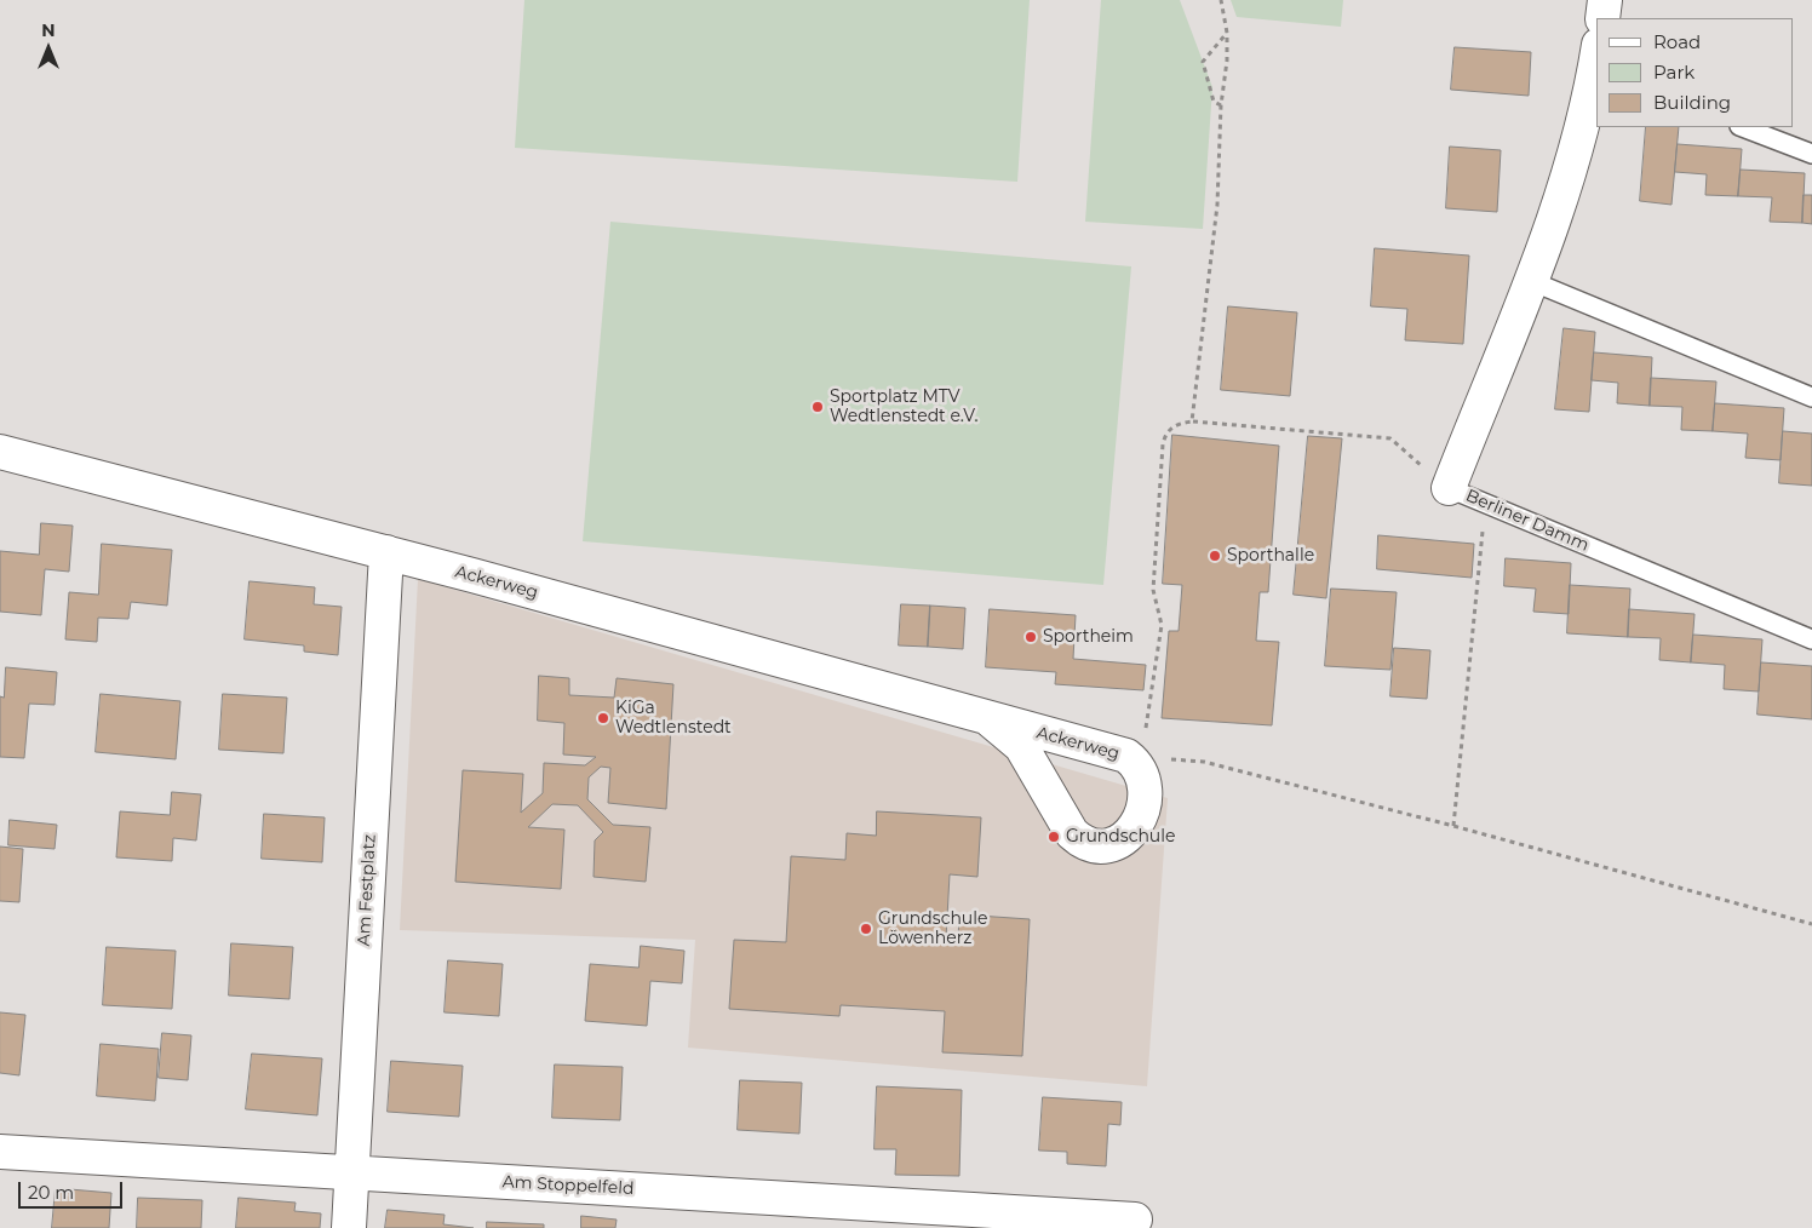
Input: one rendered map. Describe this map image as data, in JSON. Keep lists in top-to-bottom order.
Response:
{
  "streets": {
    "street": [
      "Berliner Damm",
      "Ackerweg",
      "Am Festplatz",
      "Am Stoppelfeld"
    ]
  },
  "crossings": [
    ["Ackerweg", "Am Festplatz"],
    ["Am Festplatz", "Am Stoppelfeld"]
  ],
  "places": [
    "Sportplatz MTV Wedtlenstedt e.V.",
    "Sporthalle",
    "Sportheim",
    "KiGa Wedtlenstedt",
    "Grundschule",
    "Grundschule Löwenherz"
  ],
  "legend": ["Road", "Park", "Building"],
  "scale_bar": "20 m",
  "north": "top"
}
